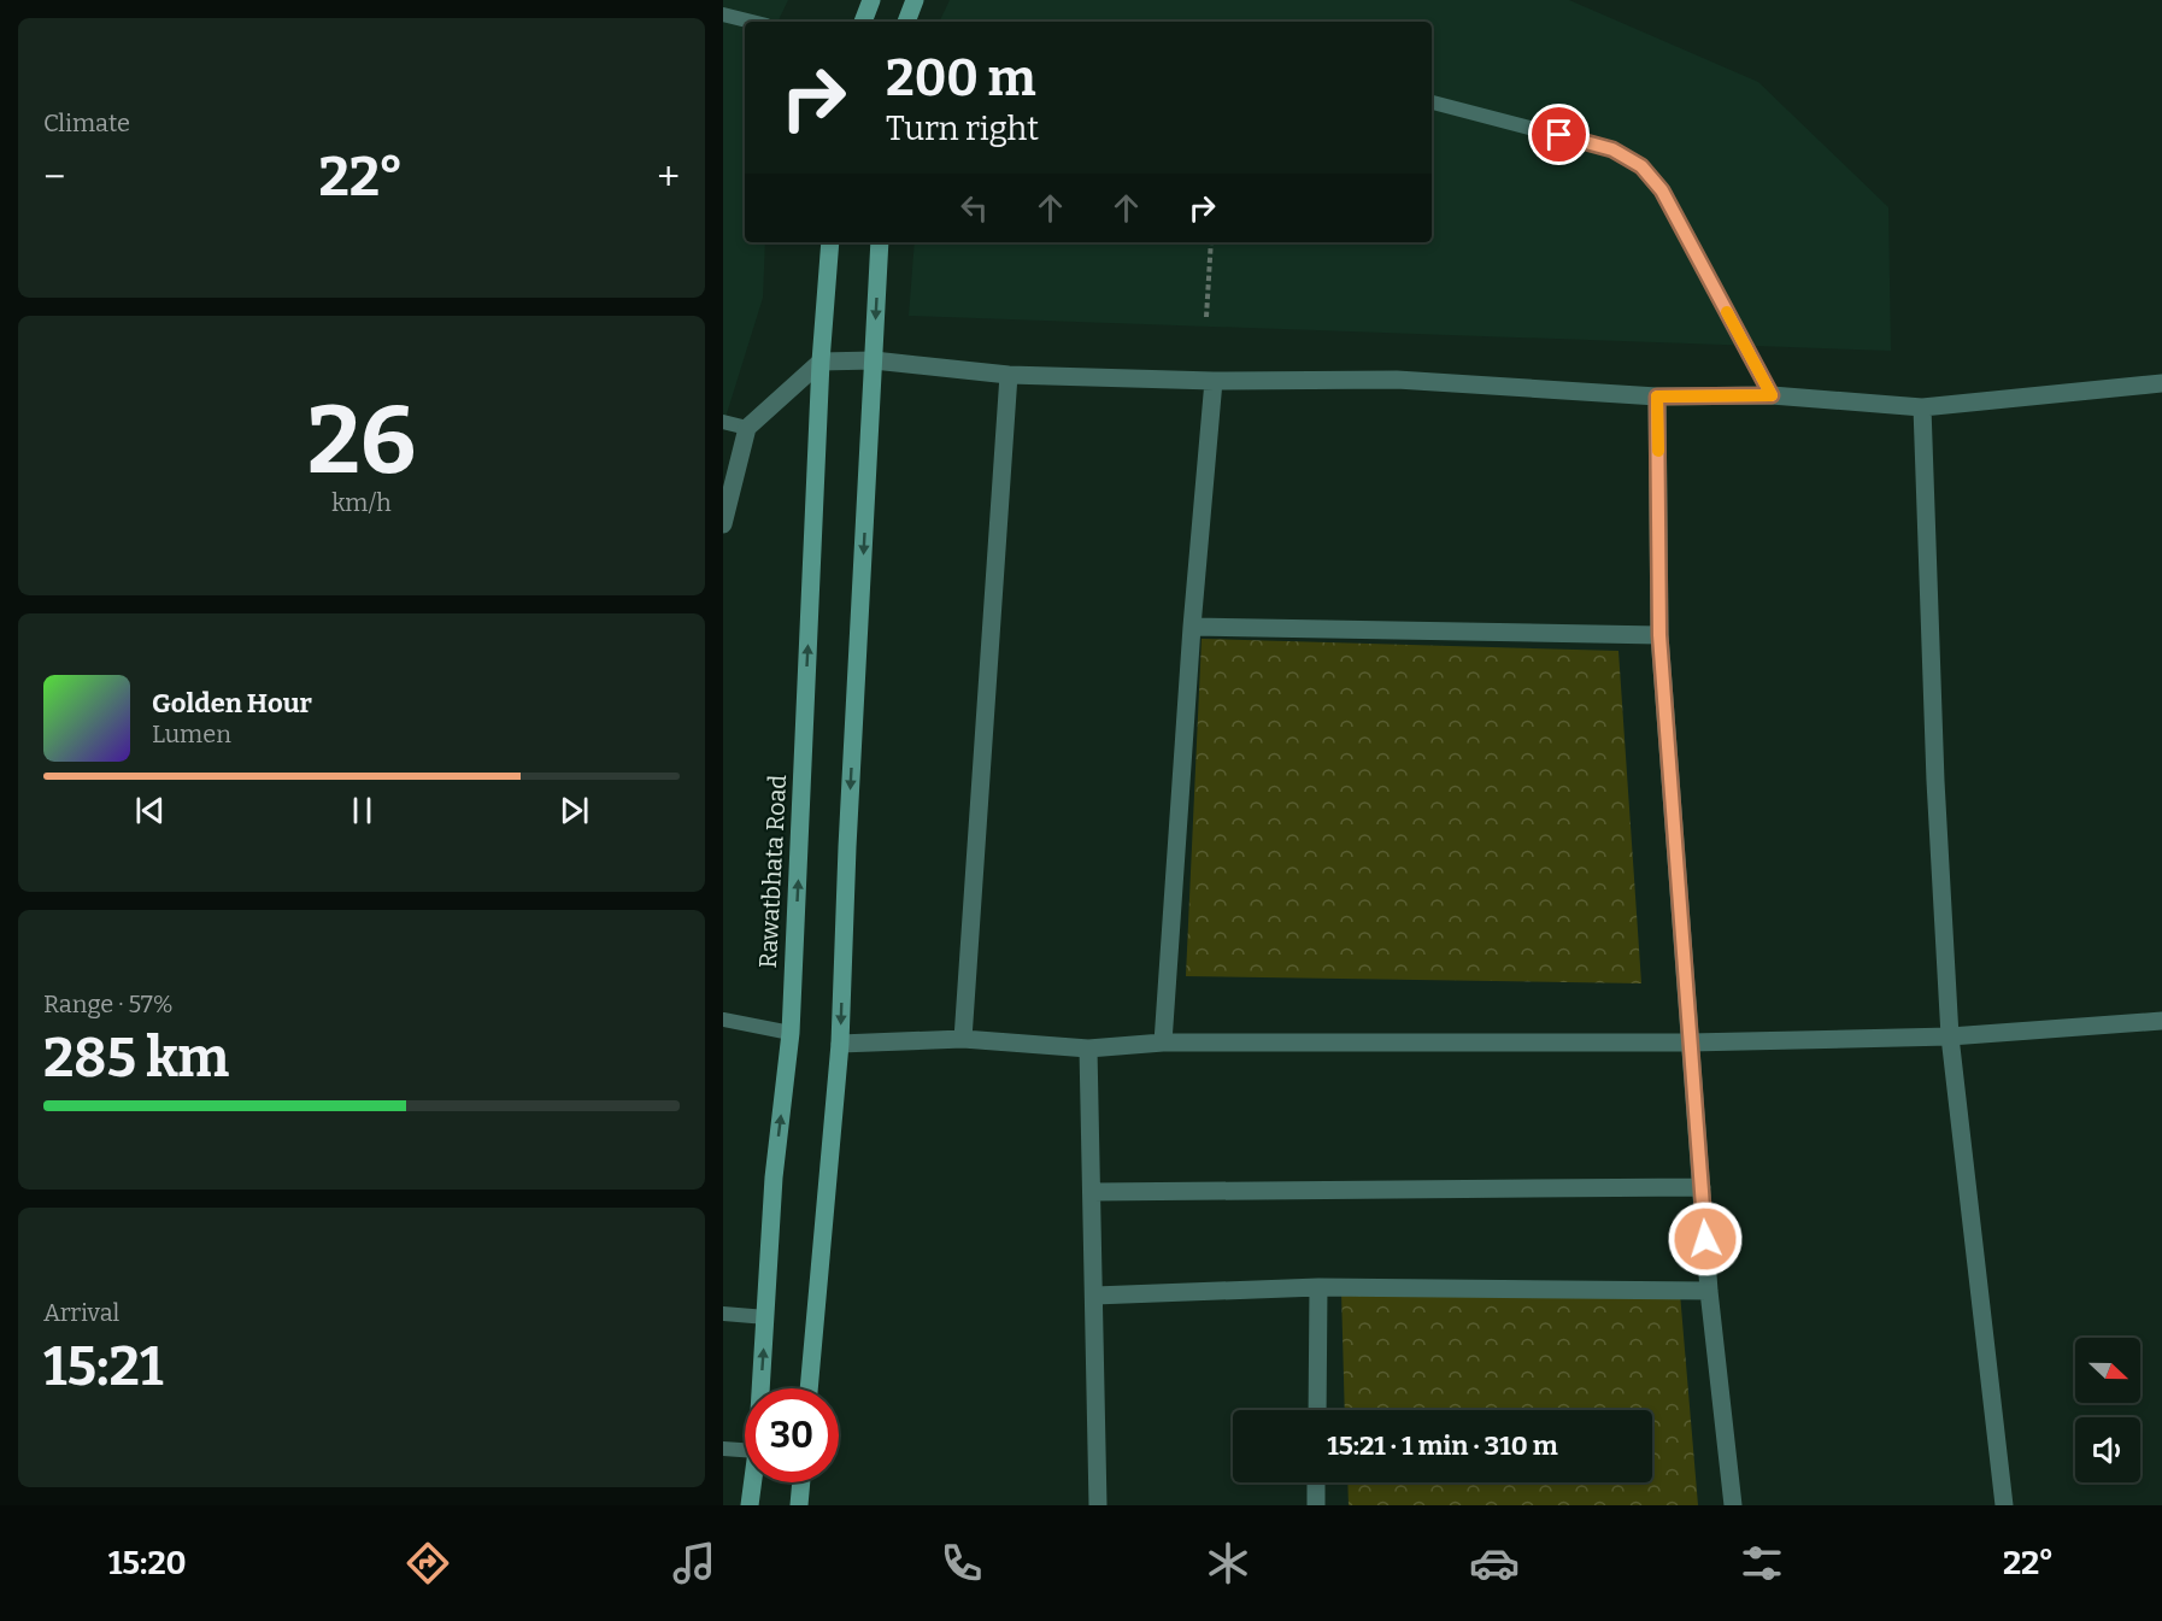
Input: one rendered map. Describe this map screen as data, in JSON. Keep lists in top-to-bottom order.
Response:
{
  "streets": {
    "main road": ["Rawatbhata Road"]
  },
  "north": "right",
  "page": {
    "tile": [
      "Climate",
      ["26", "km/h"],
      ["Range · 57%", "285 km"],
      ["Arrival", "15:21"]
    ],
    "turn": ["200 m", "Turn right"],
    "heat": ["−", "22°", "+"],
    "song": ["Golden Hour", "Lumen"],
    "limit": "30",
    "trip": "15:21 · 1 min · 310 m",
    "tabs": ["15:20", "22°"]
  }
}
